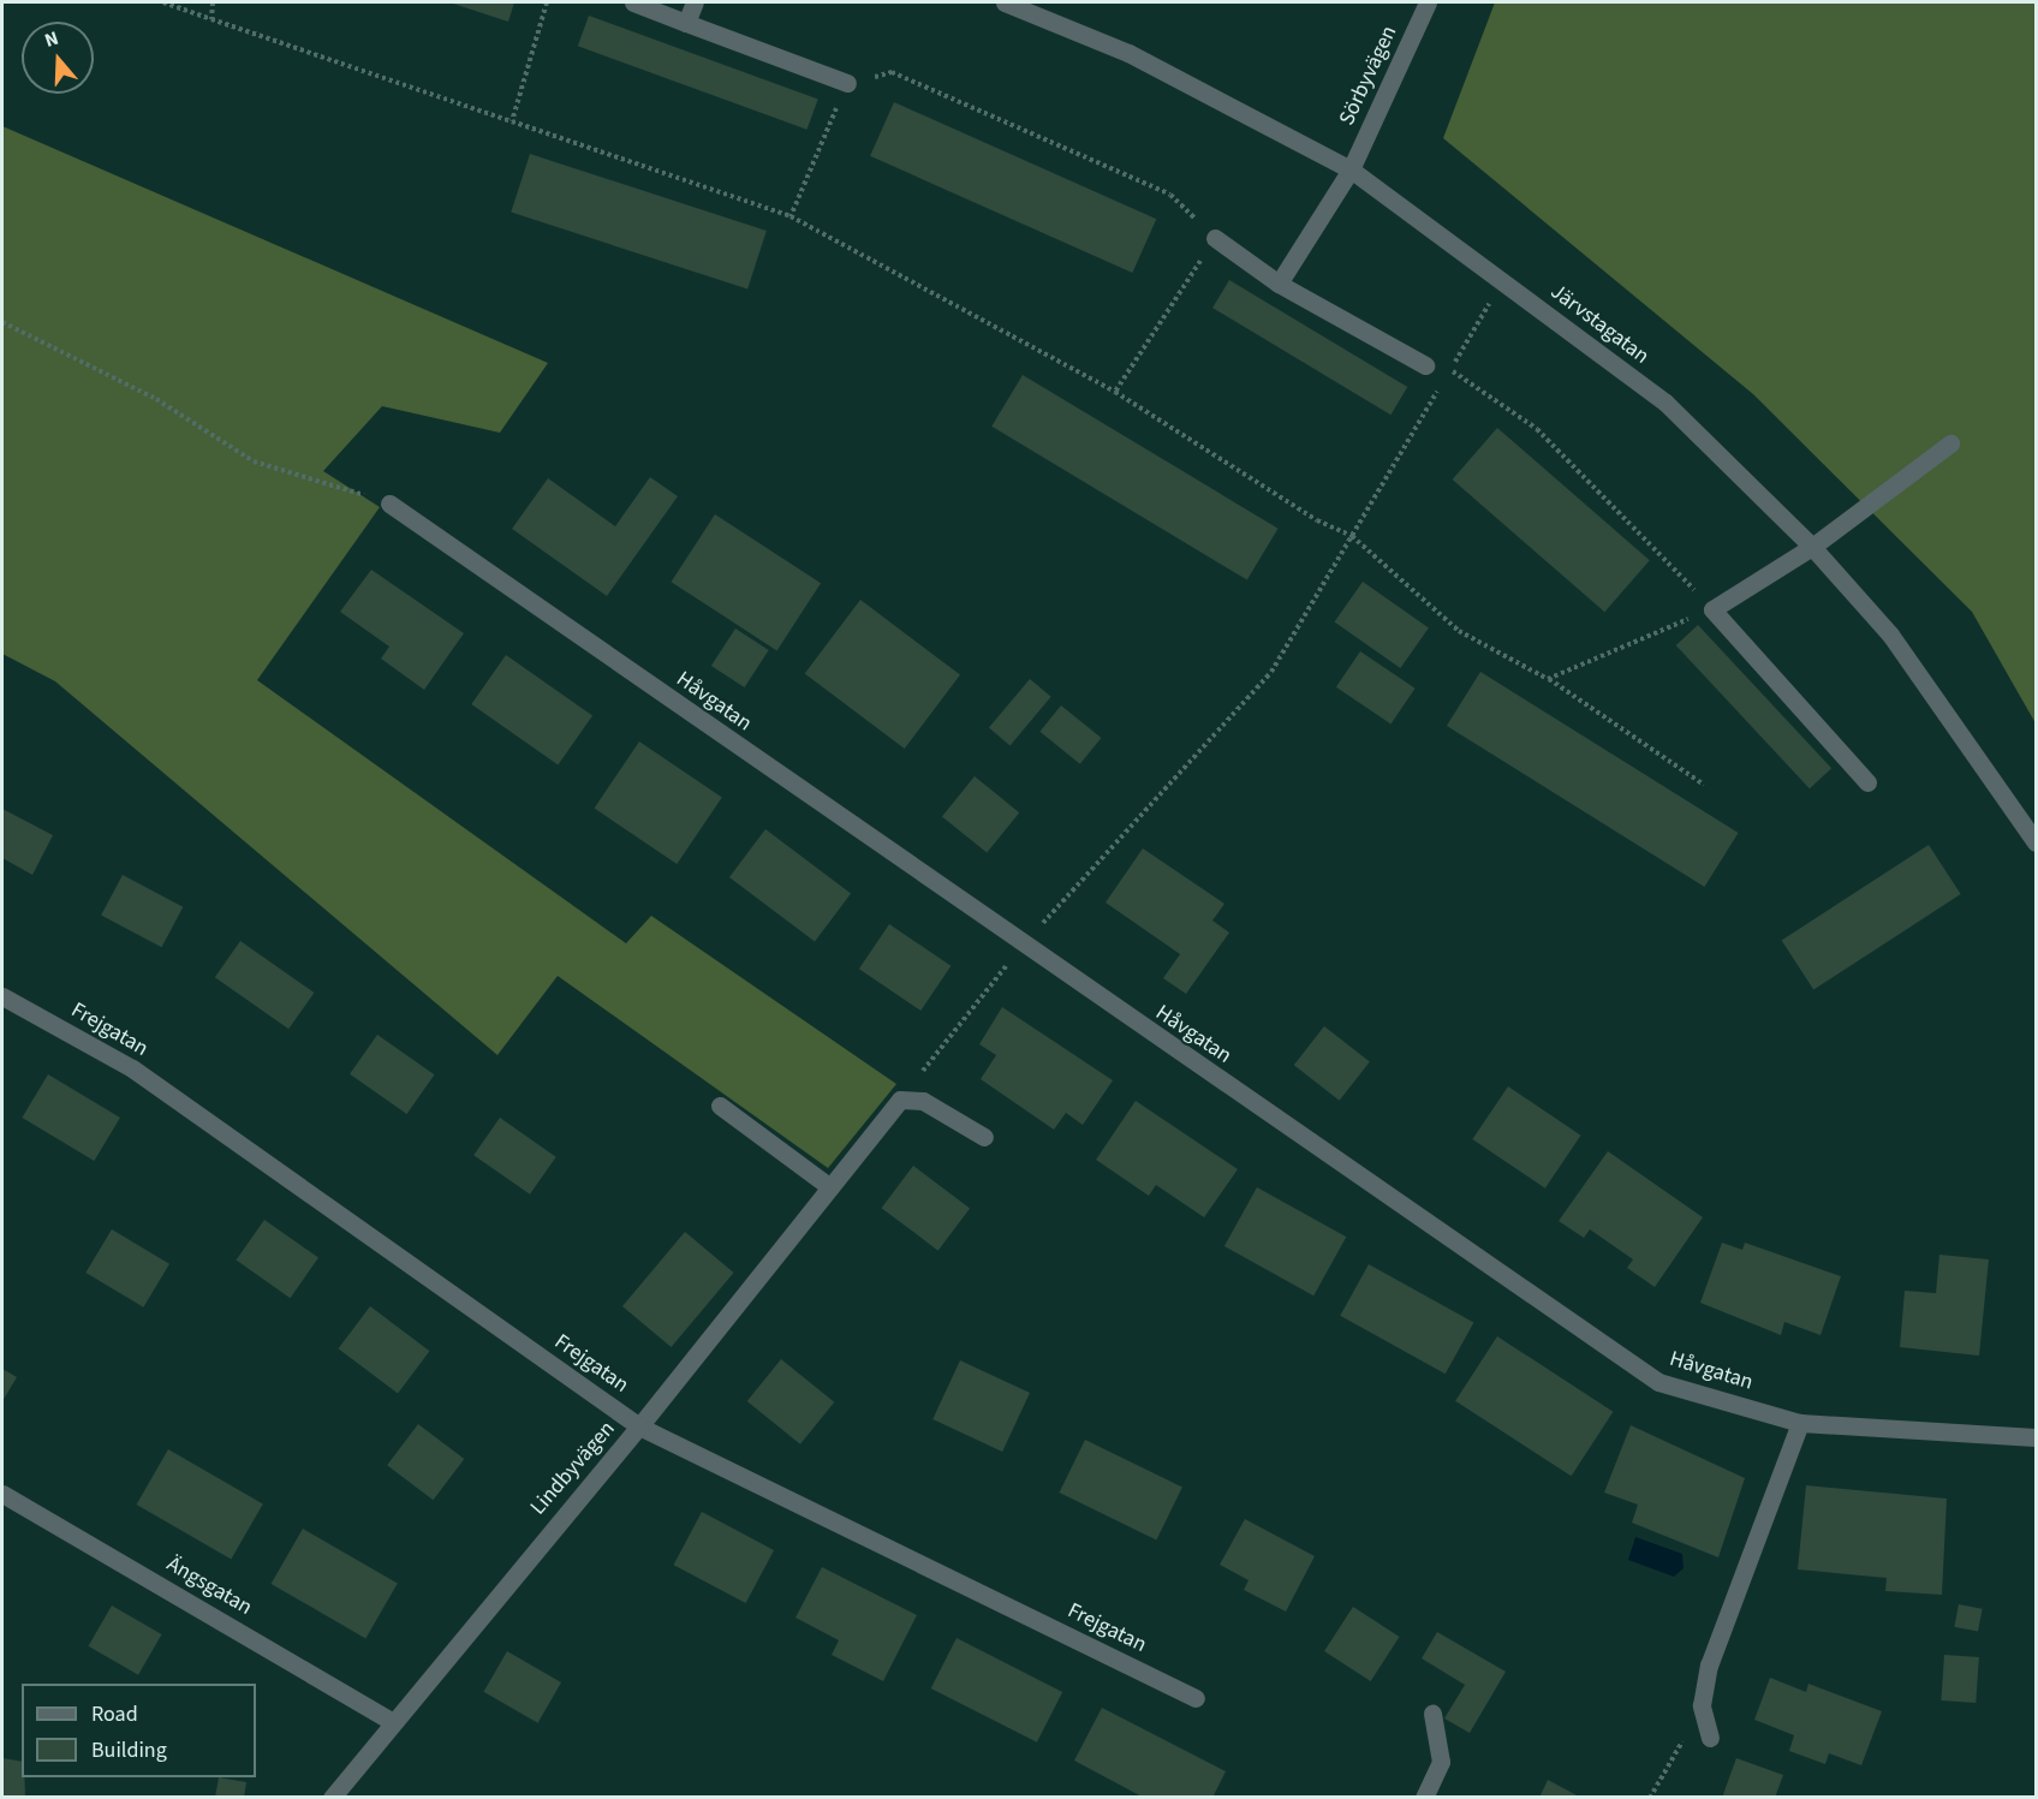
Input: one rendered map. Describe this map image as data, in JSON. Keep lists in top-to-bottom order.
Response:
{
  "streets": {
    "street": [
      "Sörbyvägen",
      "Järvstagatan",
      "Håvgatan",
      "Frejgatan",
      "Lindbyvägen",
      "Ängsgatan"
    ]
  },
  "crossings": [
    ["Sörbyvägen", "Järvstagatan"],
    ["Frejgatan", "Lindbyvägen"],
    ["Lindbyvägen", "Ängsgatan"]
  ],
  "legend": ["Road", "Building"],
  "north": "top"
}
